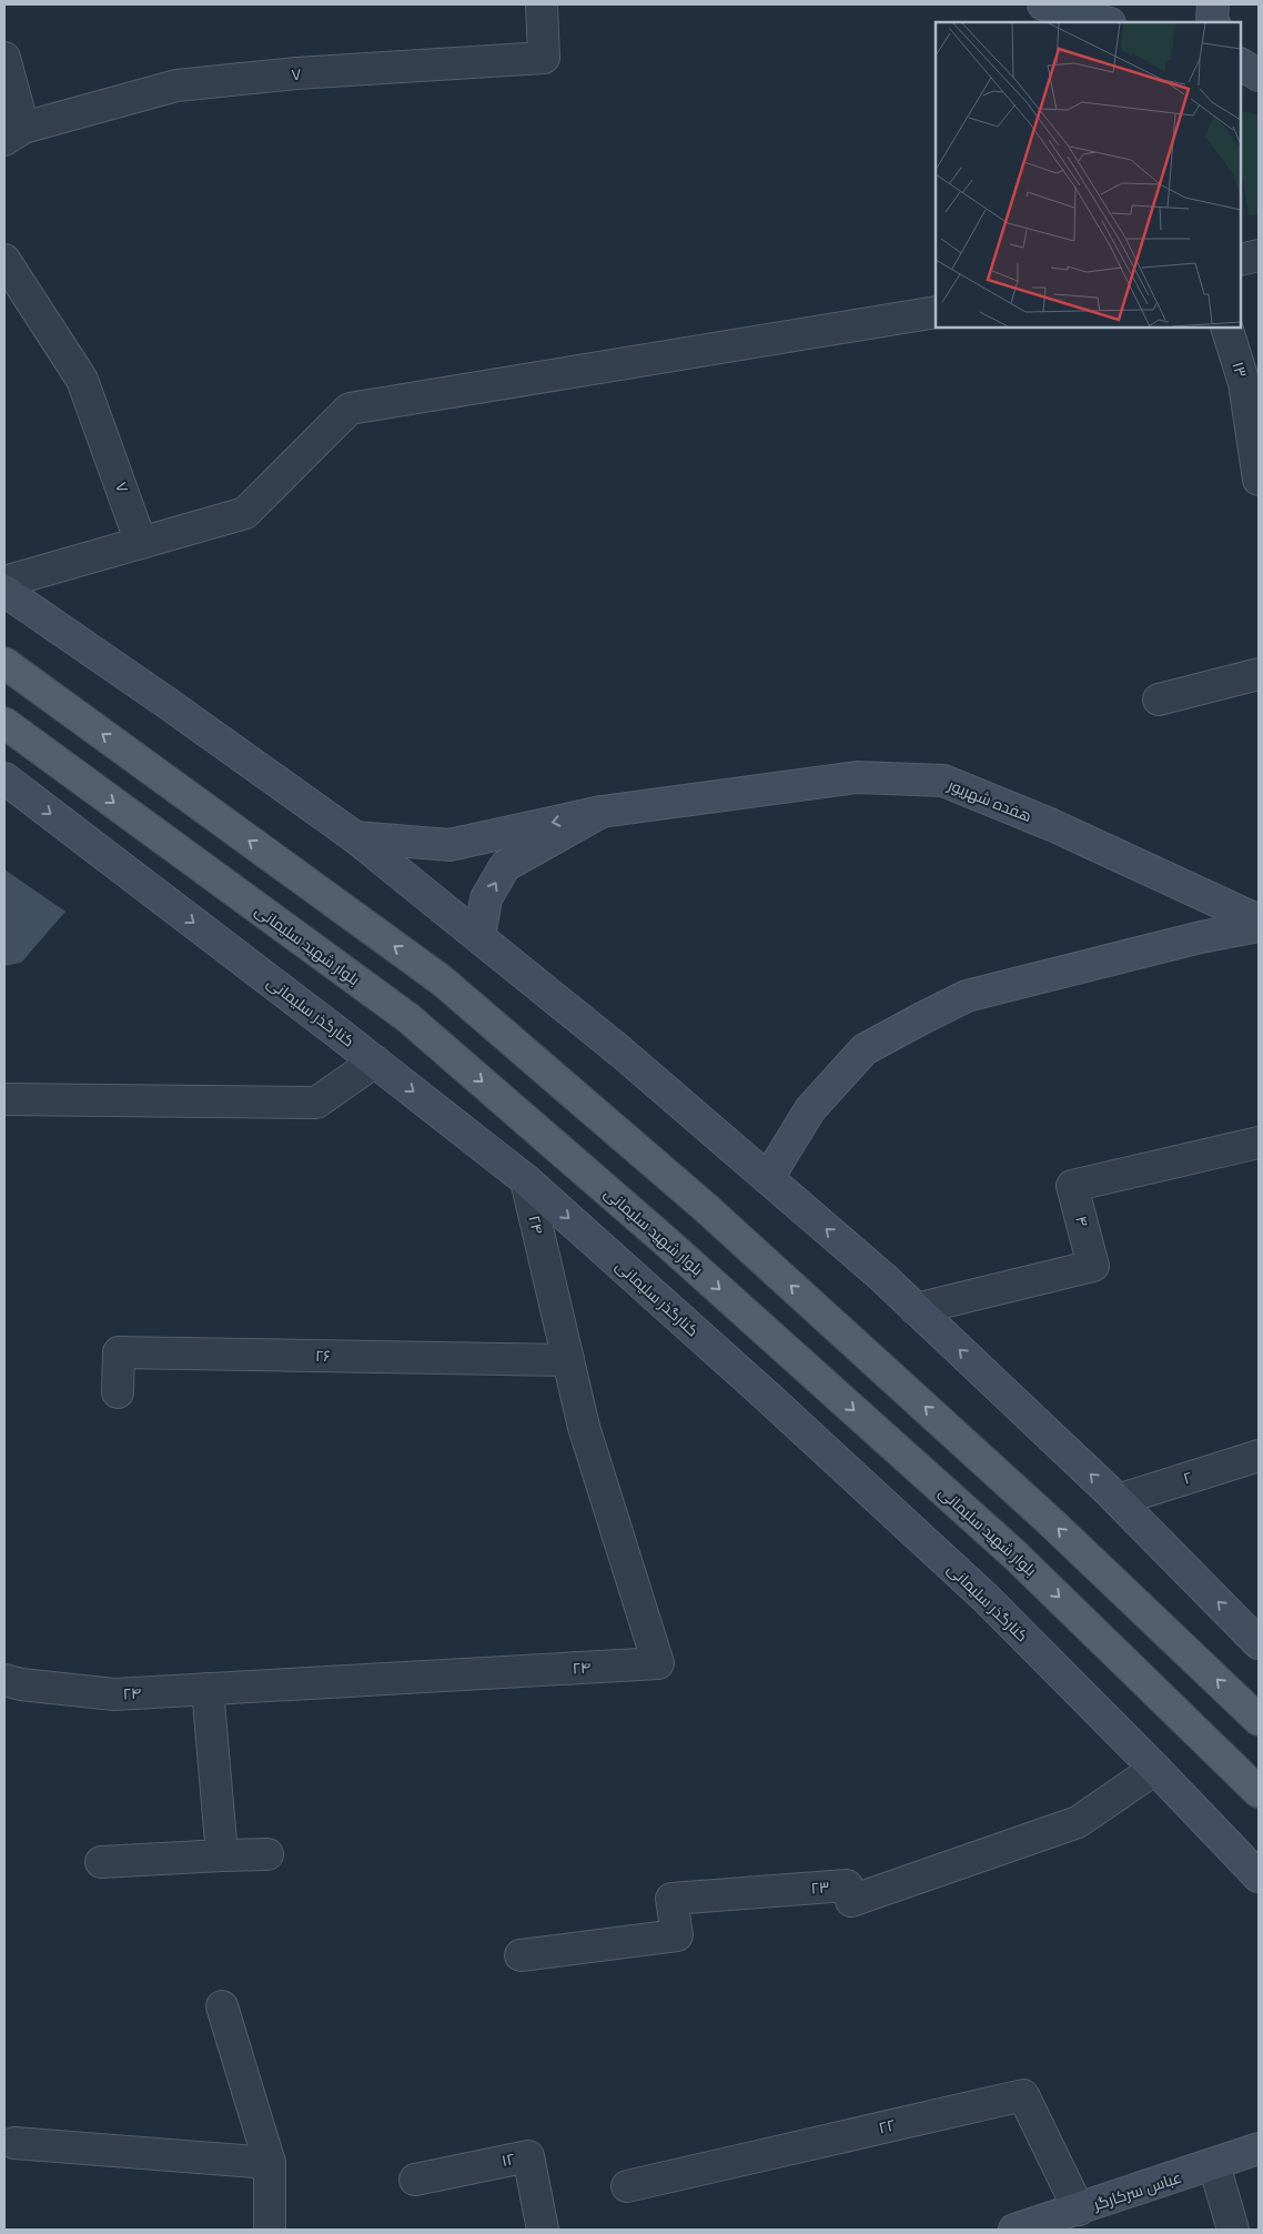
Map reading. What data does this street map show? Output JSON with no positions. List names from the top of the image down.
{
  "streets": {
    "main road": [
      "هفده شهریور",
      "بلوار شهید سلیمانی",
      "کنارگذر سلیمانی",
      "عباس سرکارگر"
    ],
    "street": [
      "۷",
      "۱۳",
      "۴",
      "۲۴",
      "۲۶",
      "۲",
      "۲۳",
      "۲۲",
      "۱۲"
    ]
  },
  "crossings": [
    ["کنارگذر سلیمانی", "۲۴"],
    ["کنارگذر سلیمانی", "۲۳"],
    ["۲۴", "۲۶"],
    ["۲۲", "عباس سرکارگر"]
  ]
}
